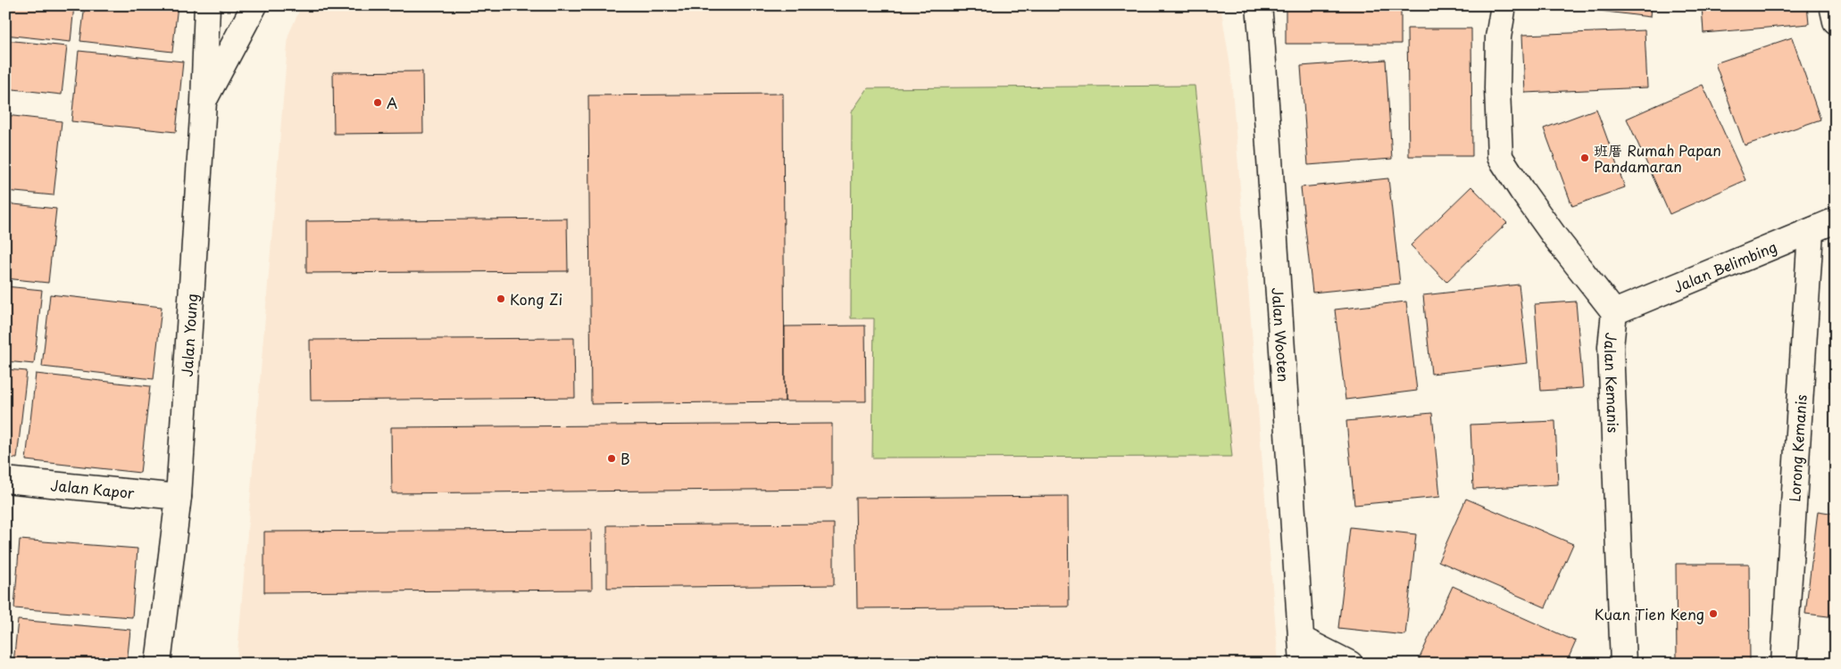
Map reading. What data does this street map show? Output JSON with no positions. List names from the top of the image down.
{
  "streets": {
    "street": [
      "Jalan Belimbing",
      "Jalan Wooten",
      "Jalan Young",
      "Jalan Kemanis",
      "Lorong Kemanis",
      "Jalan Kapor"
    ]
  },
  "crossings": [
    ["Jalan Belimbing", "Jalan Kemanis"],
    ["Jalan Belimbing", "Lorong Kemanis"],
    ["Jalan Young", "Jalan Kapor"]
  ],
  "places": [
    "A",
    "班厝 Rumah Papan Pandamaran",
    "Kong Zi",
    "B",
    "Kuan Tien Keng"
  ]
}
